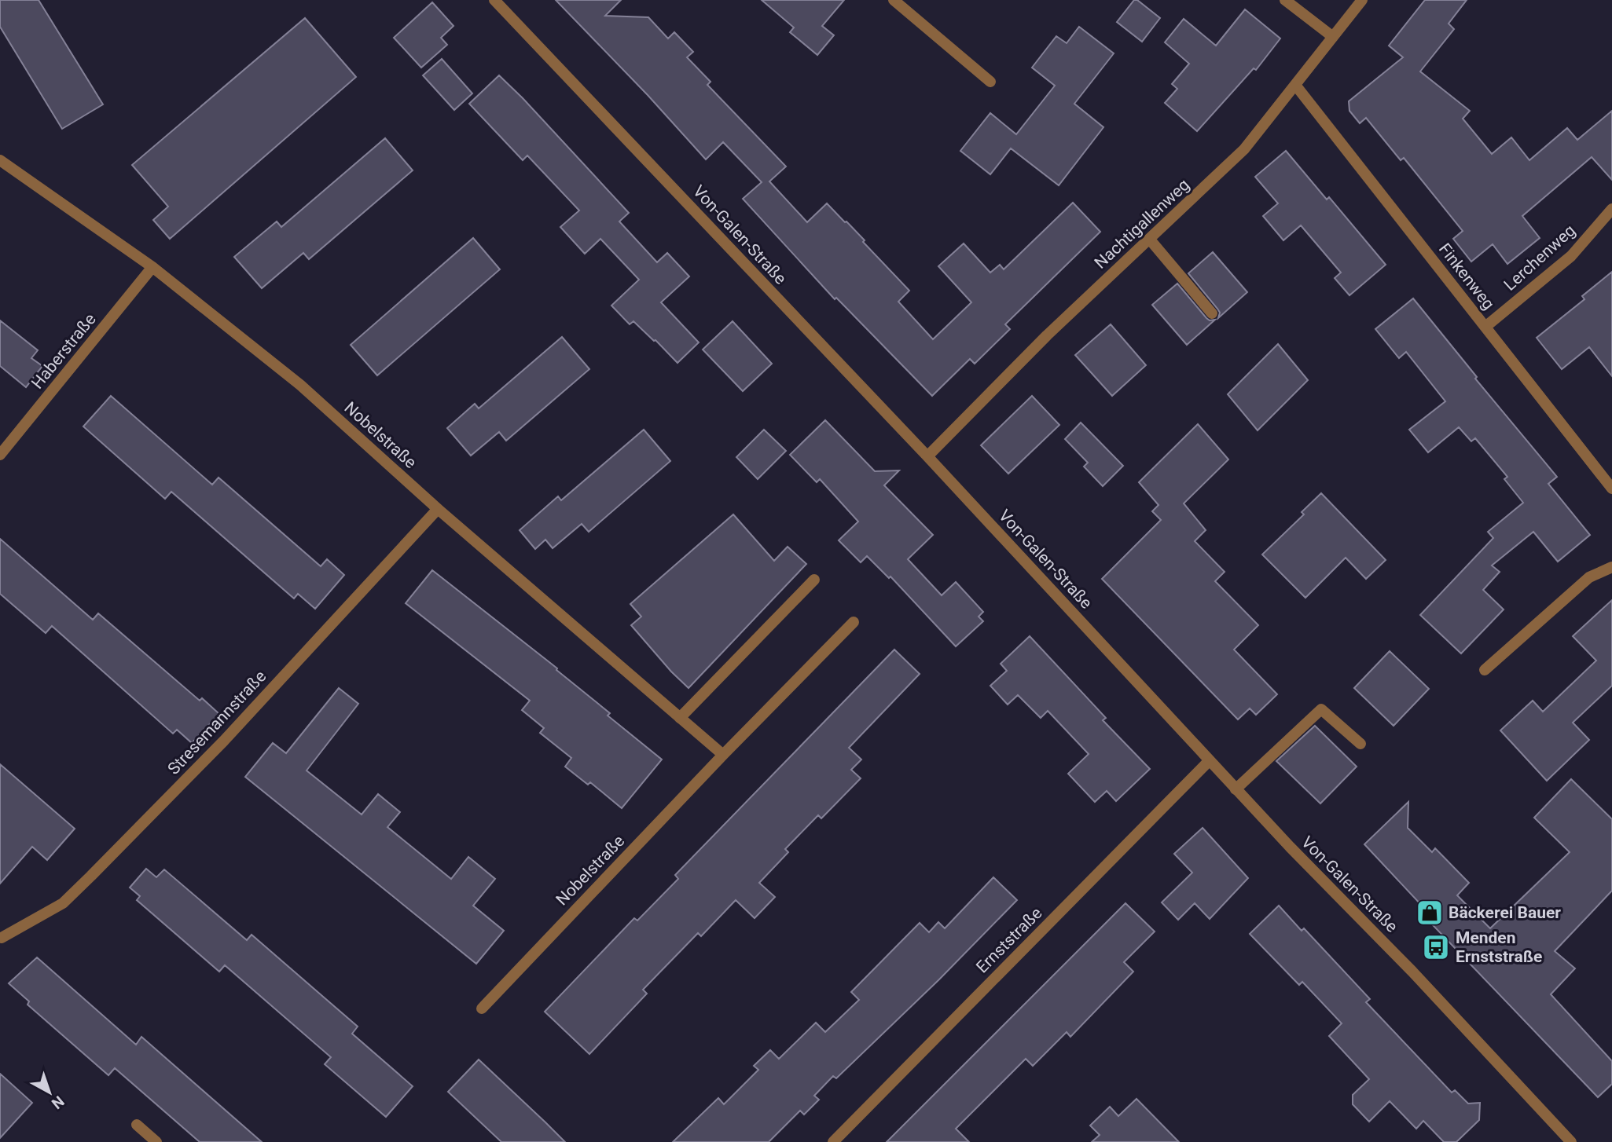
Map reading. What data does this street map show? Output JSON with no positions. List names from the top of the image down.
{
  "streets": {
    "street": [
      "Nachtigallenweg",
      "Von-Galen-Straße",
      "Lerchenweg",
      "Finkenweg",
      "Haberstraße",
      "Nobelstraße",
      "Stresemannstraße",
      "Ernststraße"
    ]
  },
  "crossings": [
    ["Nachtigallenweg", "Von-Galen-Straße"],
    ["Nachtigallenweg", "Finkenweg"],
    ["Von-Galen-Straße", "Ernststraße"],
    ["Lerchenweg", "Finkenweg"],
    ["Haberstraße", "Nobelstraße"],
    ["Nobelstraße", "Stresemannstraße"]
  ],
  "places": {
    "shop": ["Bäckerei Bauer"],
    "bus stop": ["Menden Ernststraße"]
  },
  "north": "bottom right"
}
